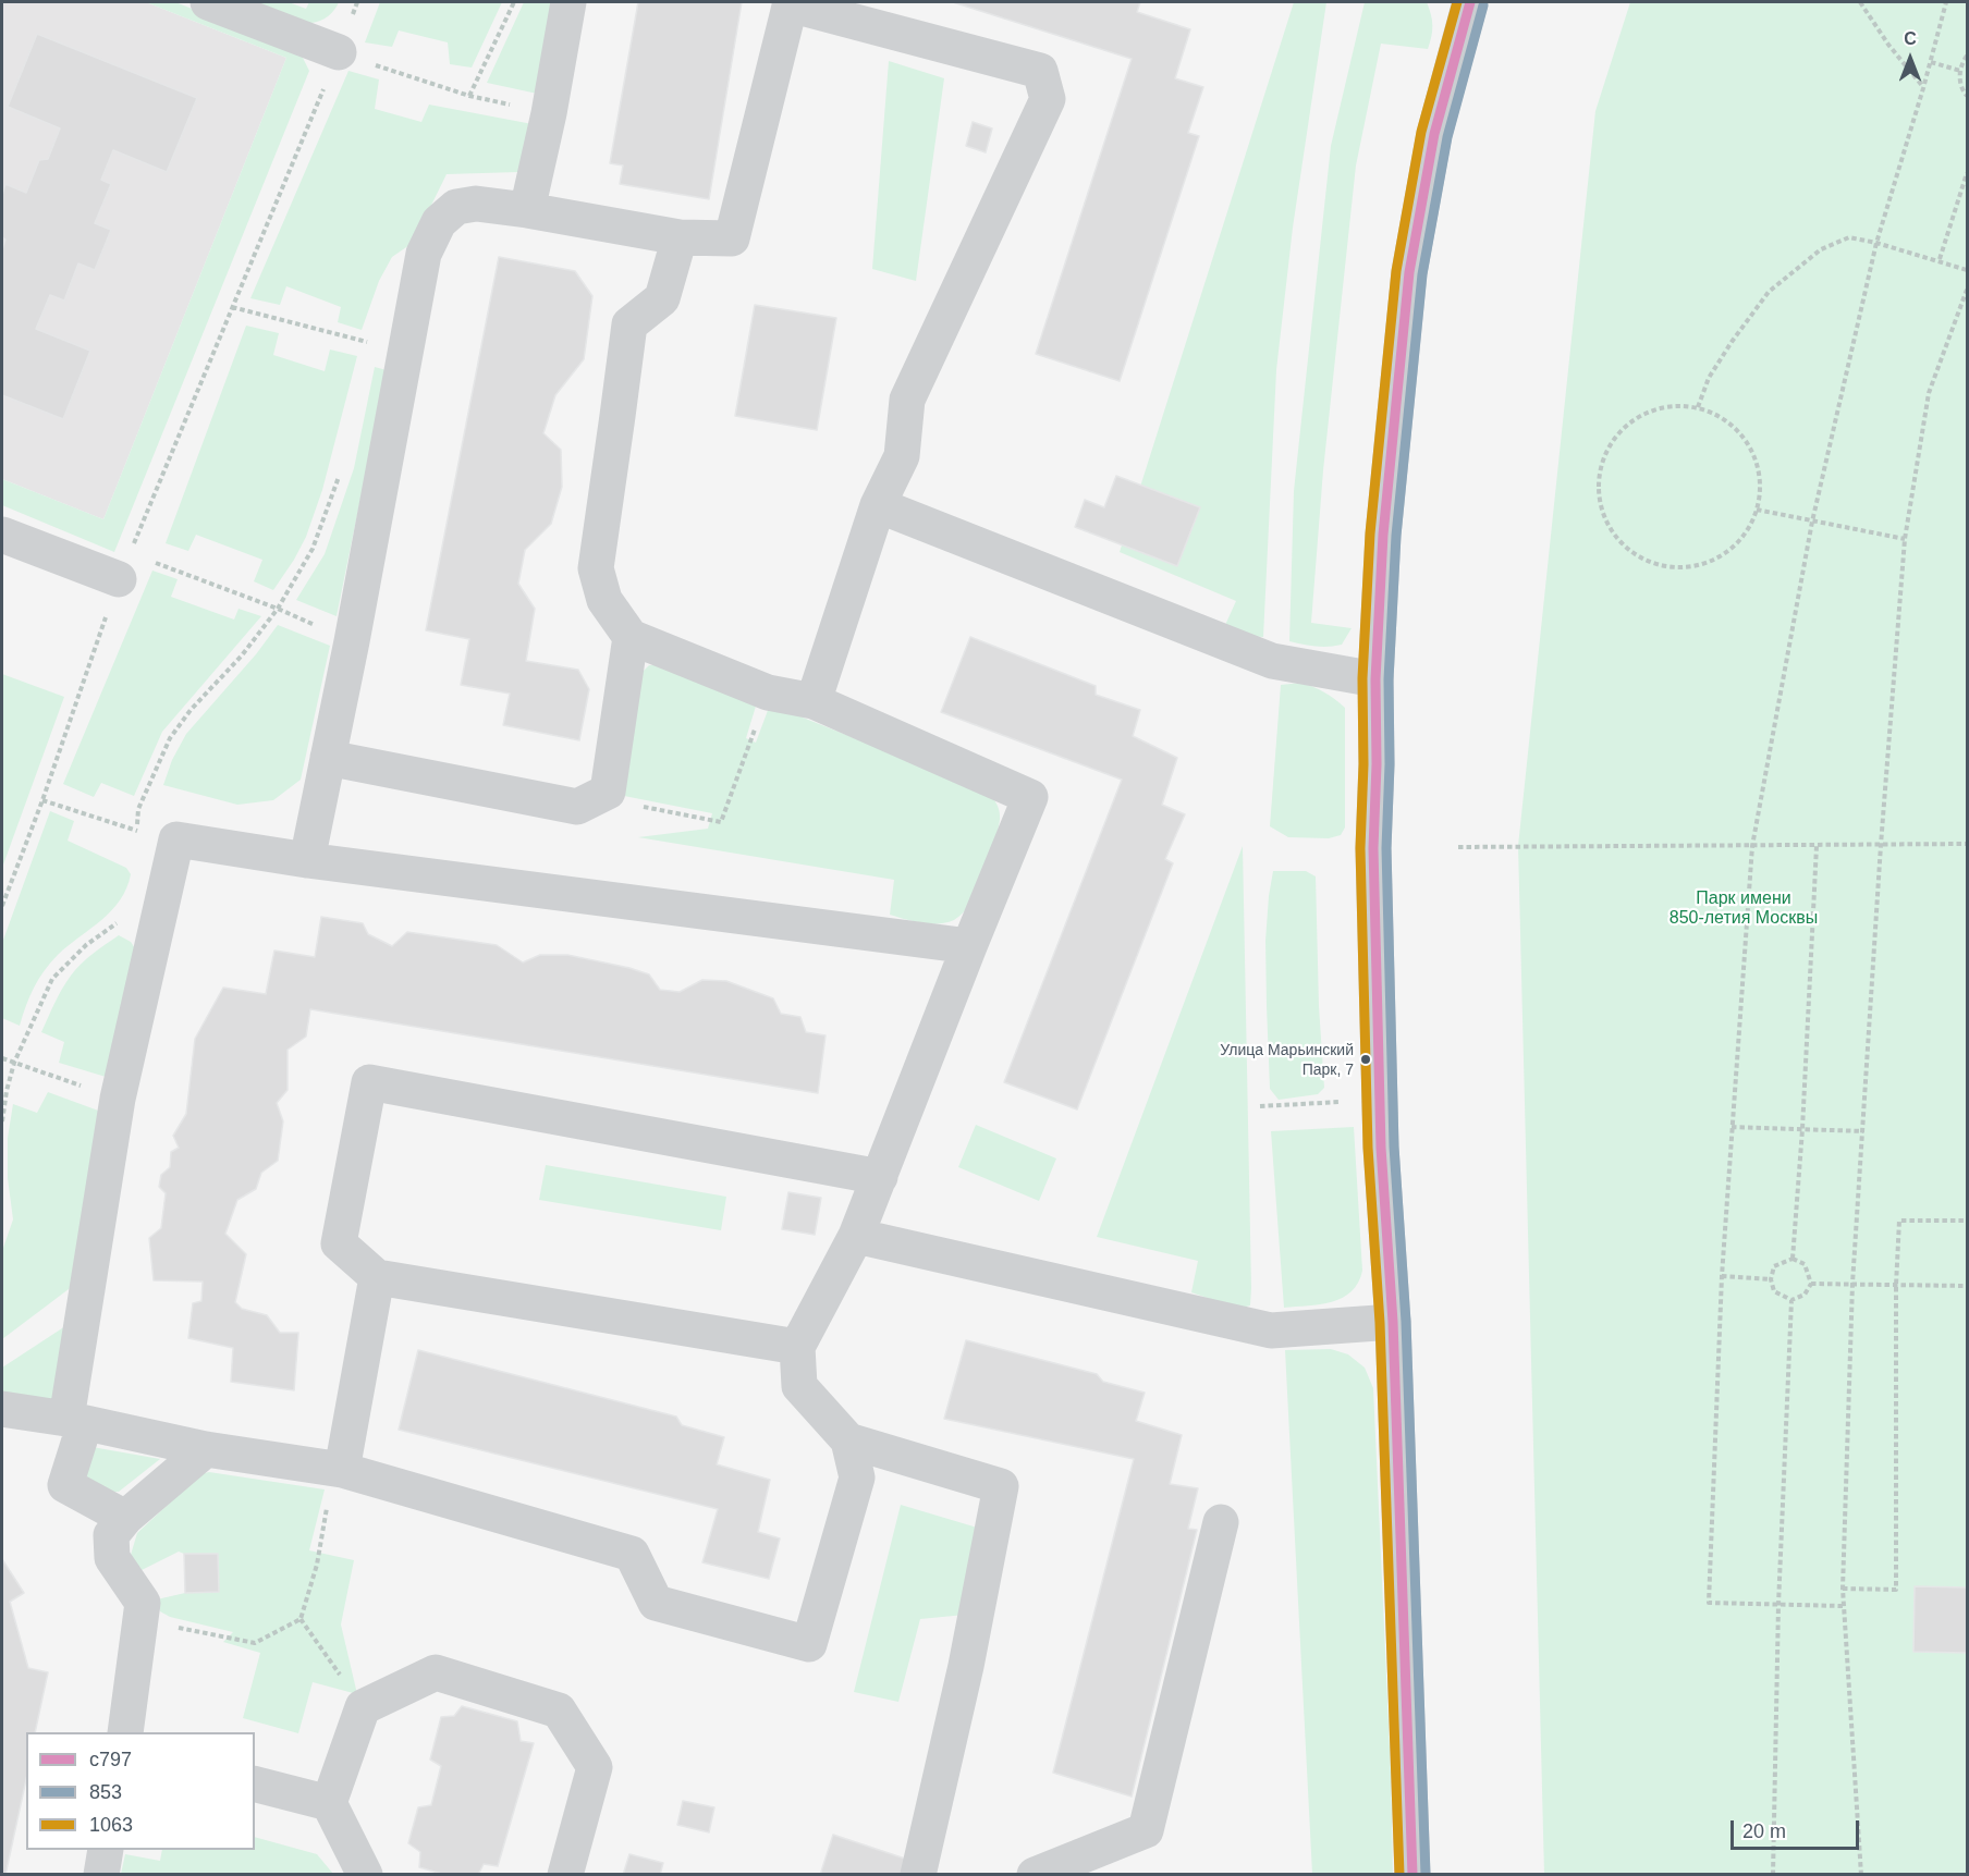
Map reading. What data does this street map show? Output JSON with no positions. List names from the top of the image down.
{
  "parks": ["Парк имени 850-летия Москвы"],
  "places": ["Улица Марьинский Парк, 7"],
  "lines": ["transit line с797", "transit line 1063", "transit line 853"],
  "legend": ["с797", "853", "1063"],
  "scale_bar": "20 m",
  "north": "top"
}
